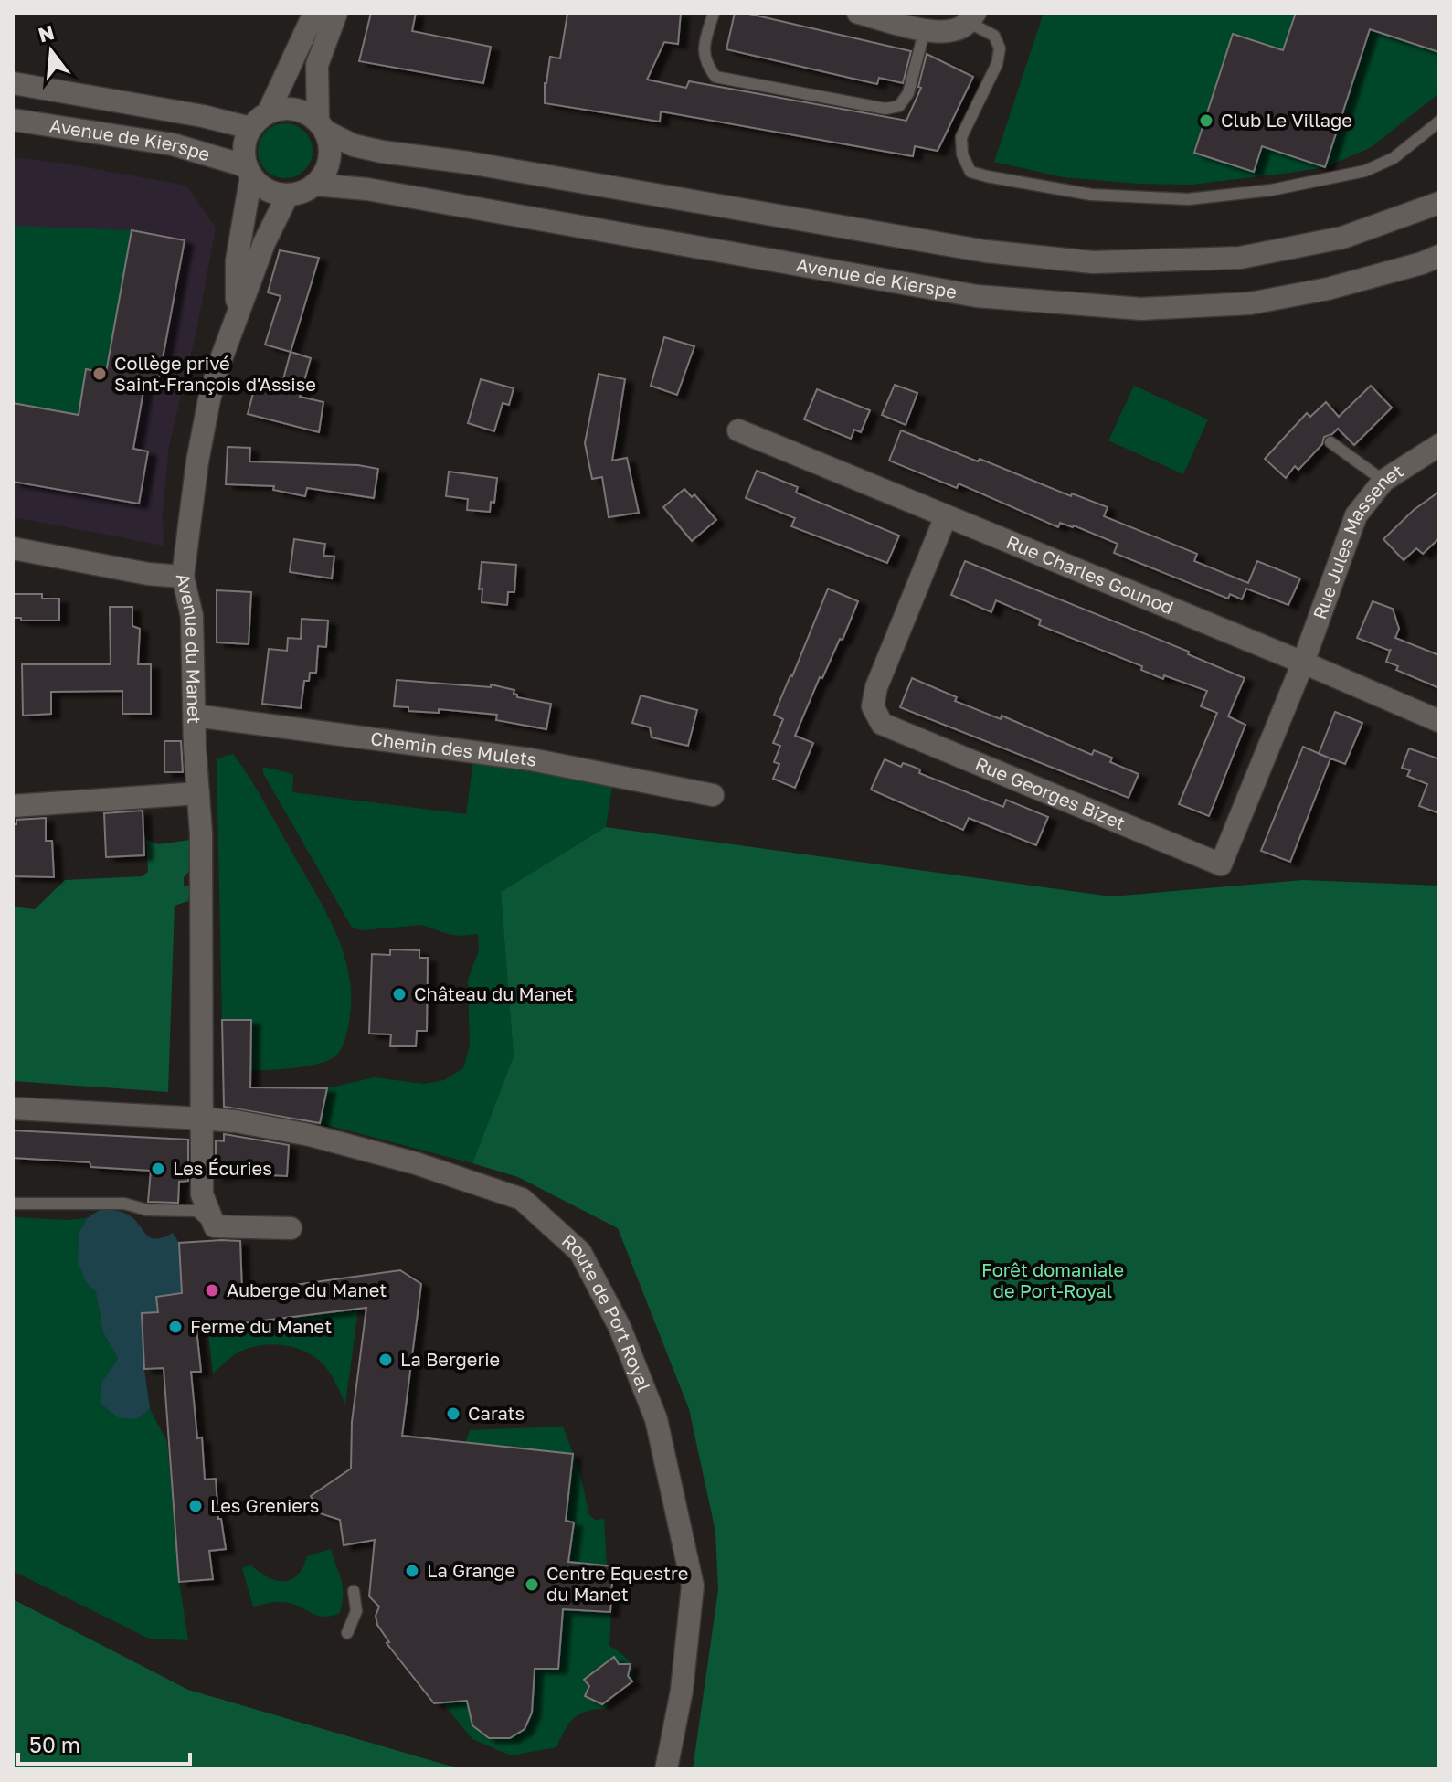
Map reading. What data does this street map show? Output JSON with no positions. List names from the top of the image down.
{
  "streets": {
    "street": [
      "Avenue de Kierspe",
      "Rue Jules Massenet",
      "Rue Charles Gounod",
      "Avenue du Manet",
      "Chemin des Mulets",
      "Rue Georges Bizet",
      "Route de Port Royal"
    ]
  },
  "crossings": [
    ["Avenue de Kierspe", "Avenue du Manet"],
    ["Rue Jules Massenet", "Rue Charles Gounod"],
    ["Rue Jules Massenet", "Rue Georges Bizet"],
    ["Rue Charles Gounod", "Rue Georges Bizet"],
    ["Avenue du Manet", "Chemin des Mulets"],
    ["Avenue du Manet", "Route de Port Royal"]
  ],
  "parks": ["Forêt domaniale de Port-Royal"],
  "places": [
    "Club Le Village",
    "Collège privé Saint-François d'Assise",
    "Château du Manet",
    "Les Écuries",
    "Auberge du Manet",
    "Ferme du Manet",
    "La Bergerie",
    "Carats",
    "Les Greniers",
    "La Grange",
    "Centre Equestre du Manet"
  ],
  "scale_bar": "50 m",
  "north": "top"
}
